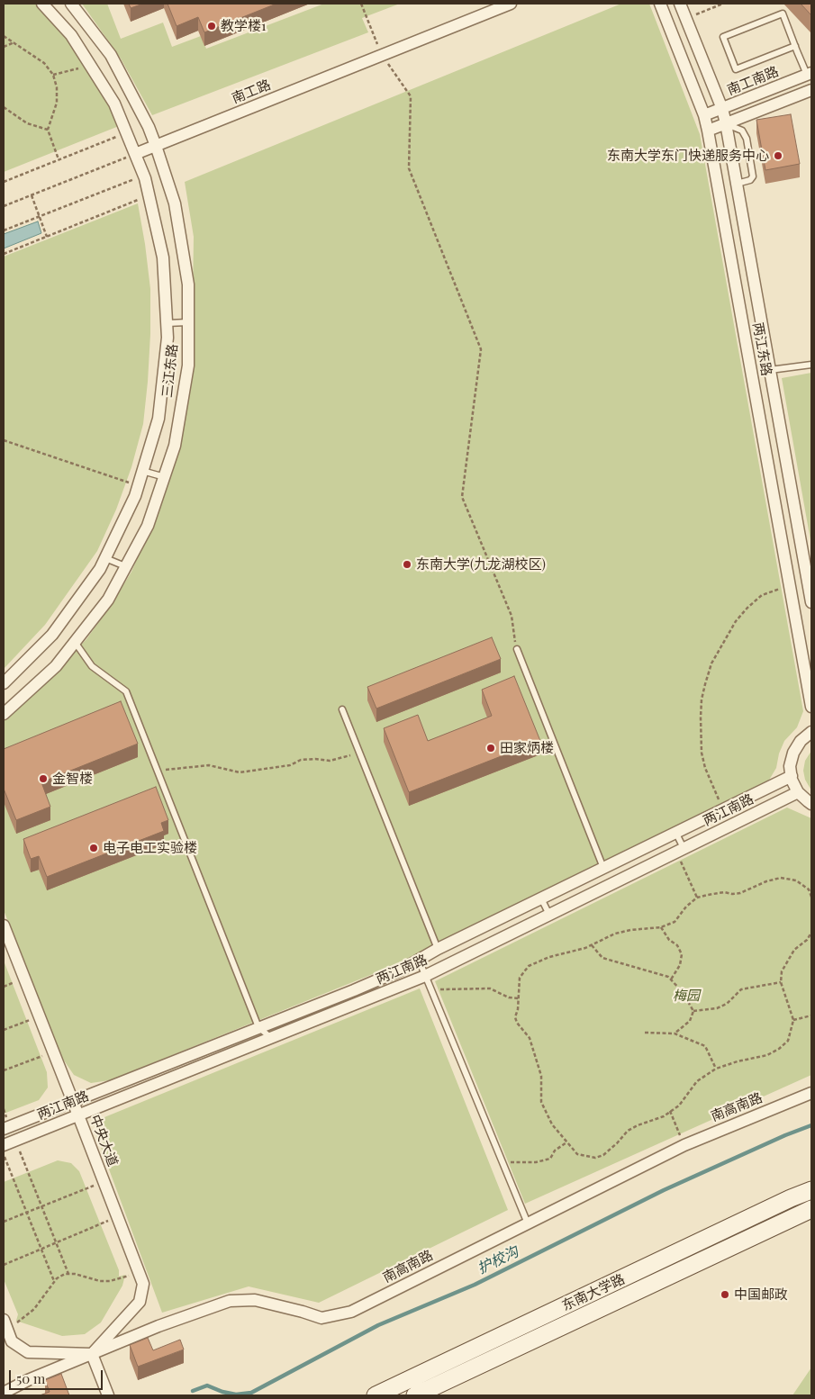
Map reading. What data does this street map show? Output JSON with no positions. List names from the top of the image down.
{
  "streets": {
    "main road": ["东南大学路"],
    "street": [
      "南工南路",
      "南工路",
      "两江东路",
      "三江东路",
      "两江南路",
      "南高南路",
      "中央大道"
    ]
  },
  "crossings": [
    ["南工南路", "两江东路"],
    ["南工路", "三江东路"],
    ["两江南路", "中央大道"],
    ["南高南路", "中央大道"]
  ],
  "water": ["护校沟"],
  "parks": ["梅园"],
  "places": [
    "教学楼1",
    "东南大学东门快递服务中心",
    "东南大学(九龙湖校区)",
    "田家炳楼",
    "金智楼",
    "电子电工实验楼",
    "中国邮政"
  ],
  "scale_bar": "50 m"
}
